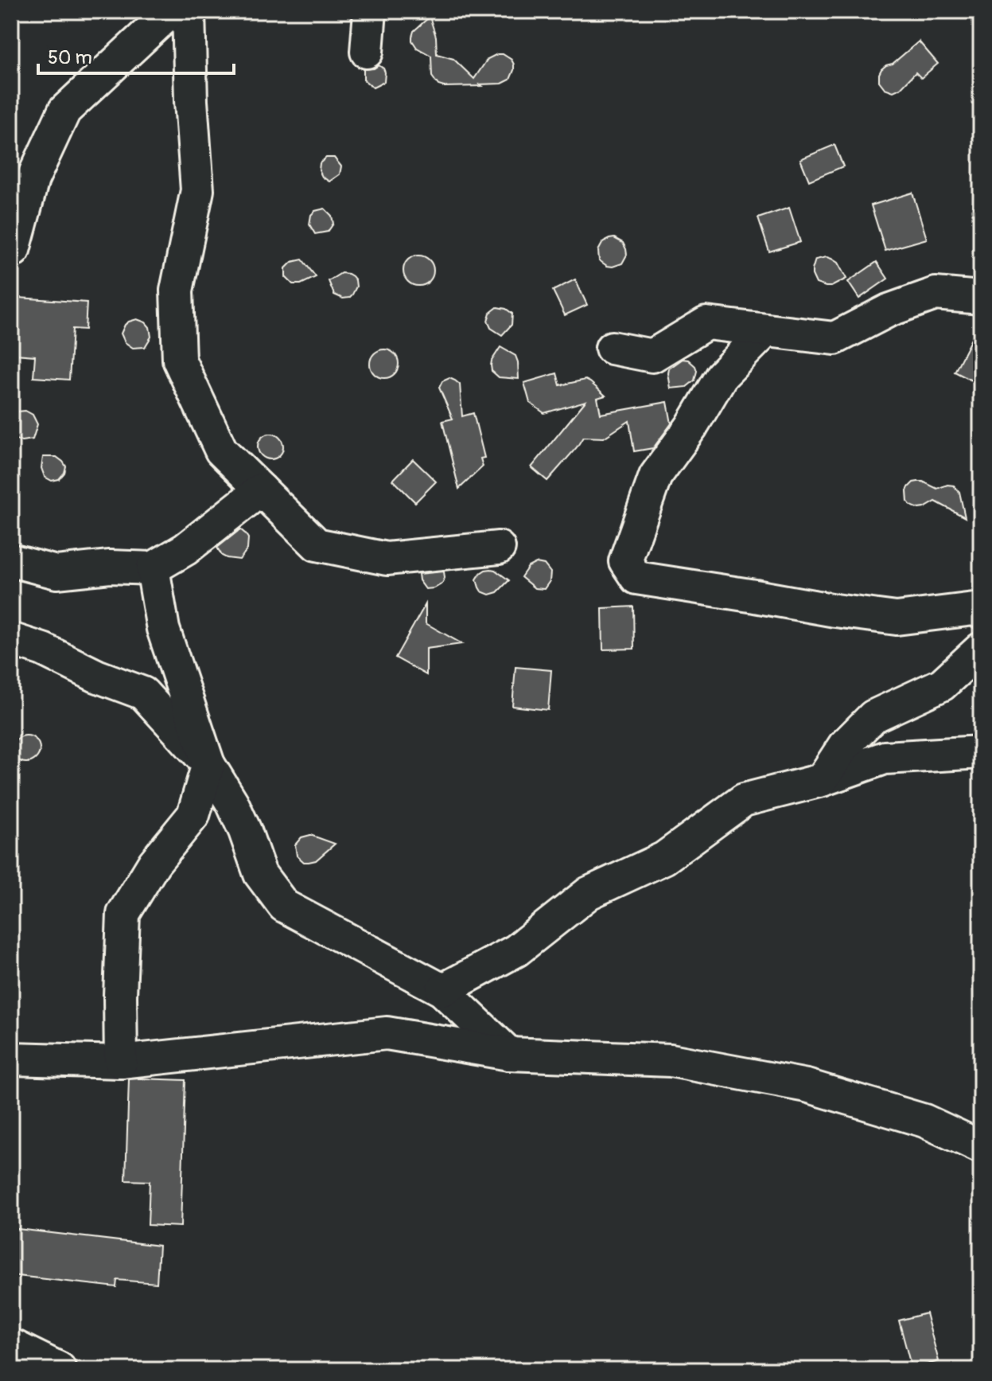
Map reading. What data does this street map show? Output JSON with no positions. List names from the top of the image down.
{
  "scale_bar": "50 m"
}
